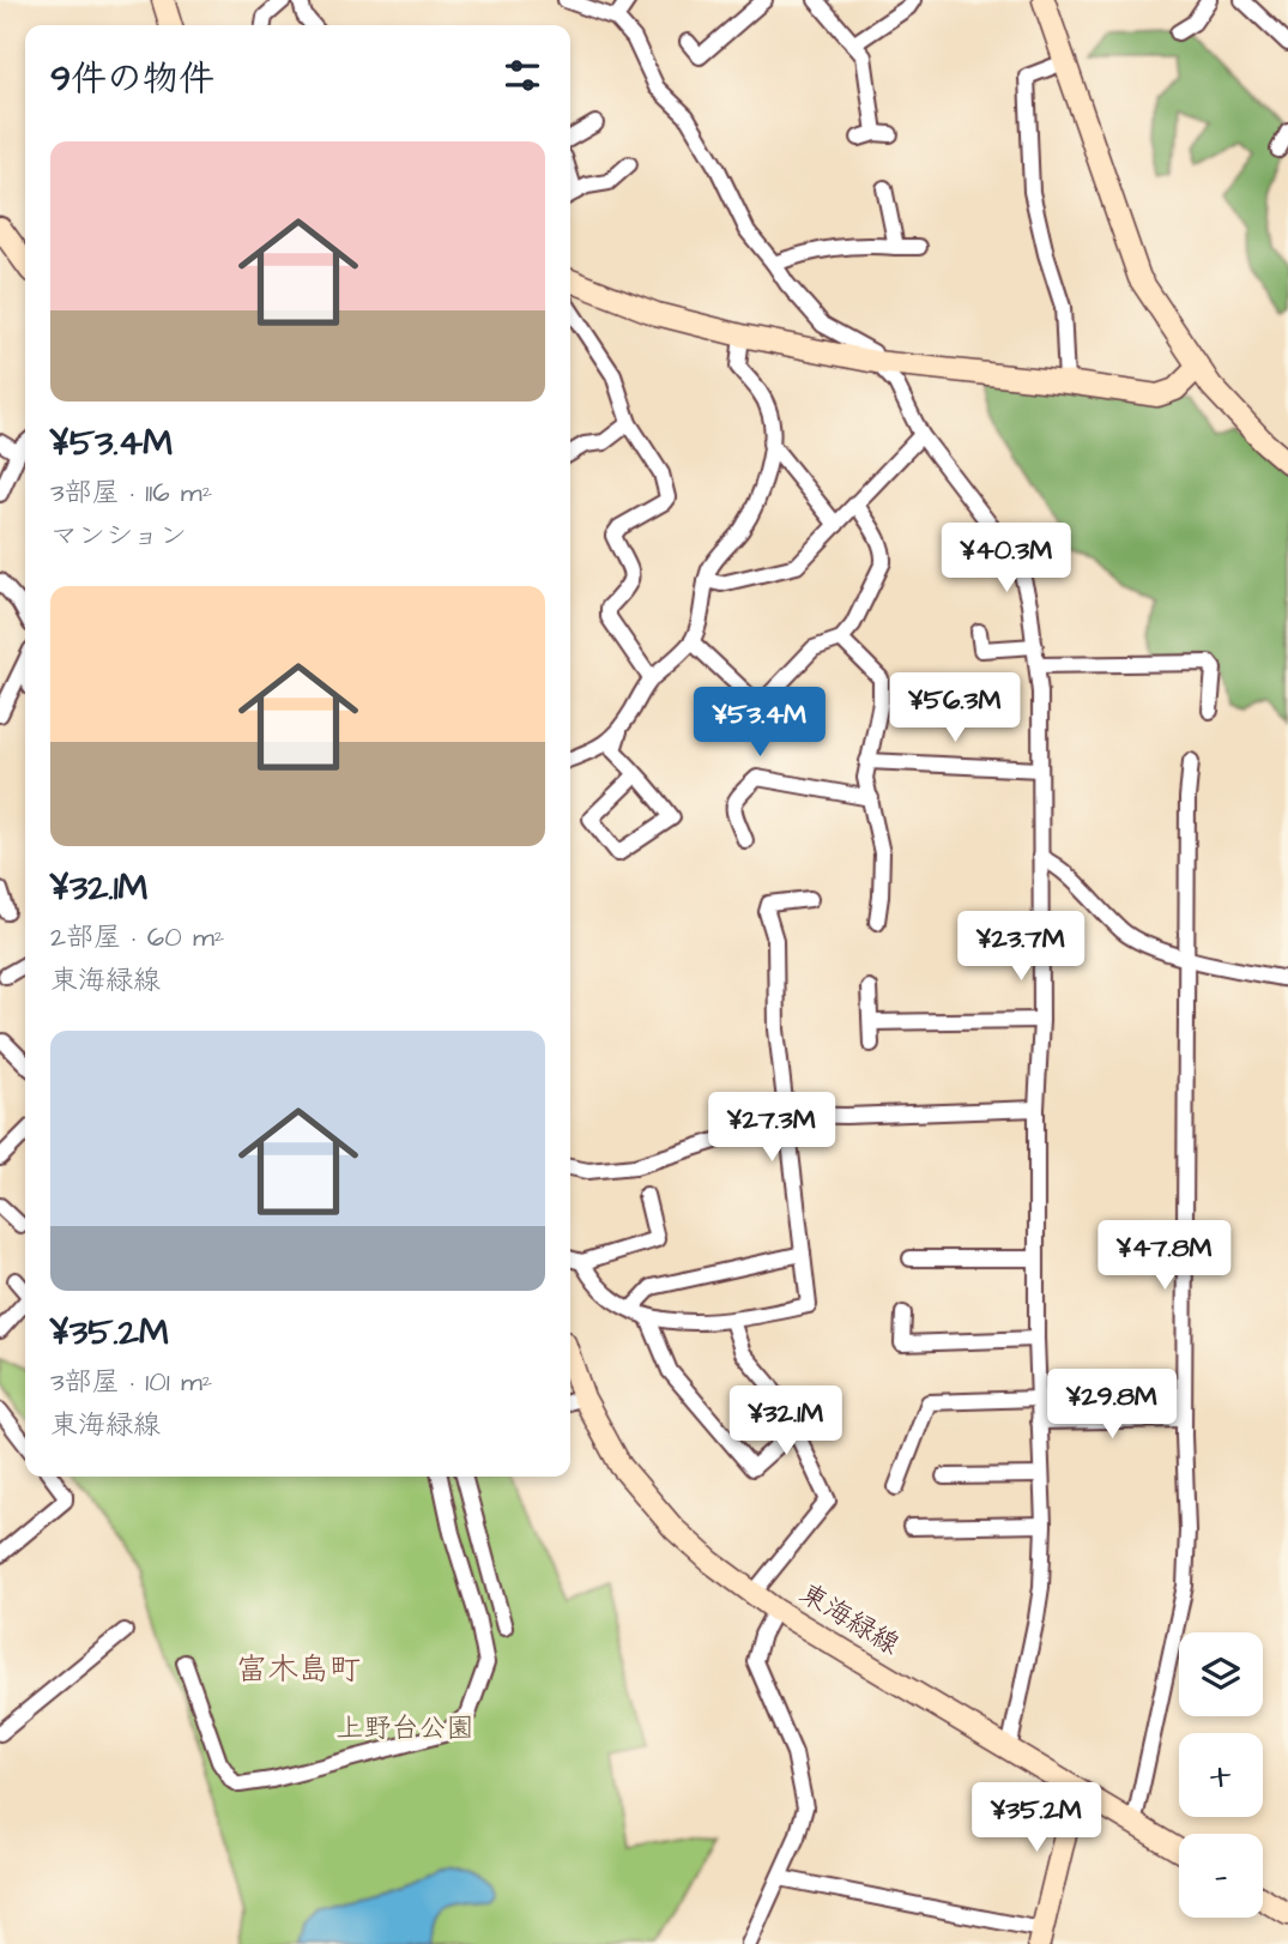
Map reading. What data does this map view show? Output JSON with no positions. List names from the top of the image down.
{
  "streets": {
    "street": ["東海緑線"]
  },
  "districts": ["富木島町"],
  "parks": ["上野台公園"],
  "page": {
    "heading": "9件の物件",
    "list": [
      {
        "name": "¥53.4M",
        "note": "3部屋 · 116 m² · マンション"
      },
      {
        "name": "¥32.1M",
        "note": "2部屋 · 60 m² · 東海緑線"
      },
      {
        "name": "¥35.2M",
        "note": "3部屋 · 101 m² · 東海緑線"
      }
    ],
    "price": [
      "¥40.3M",
      "¥56.3M",
      "¥53.4M",
      "¥23.7M",
      "¥27.3M",
      "¥47.8M",
      "¥29.8M",
      "¥32.1M",
      "¥35.2M"
    ],
    "map_buttons": ["+", "−"]
  }
}
